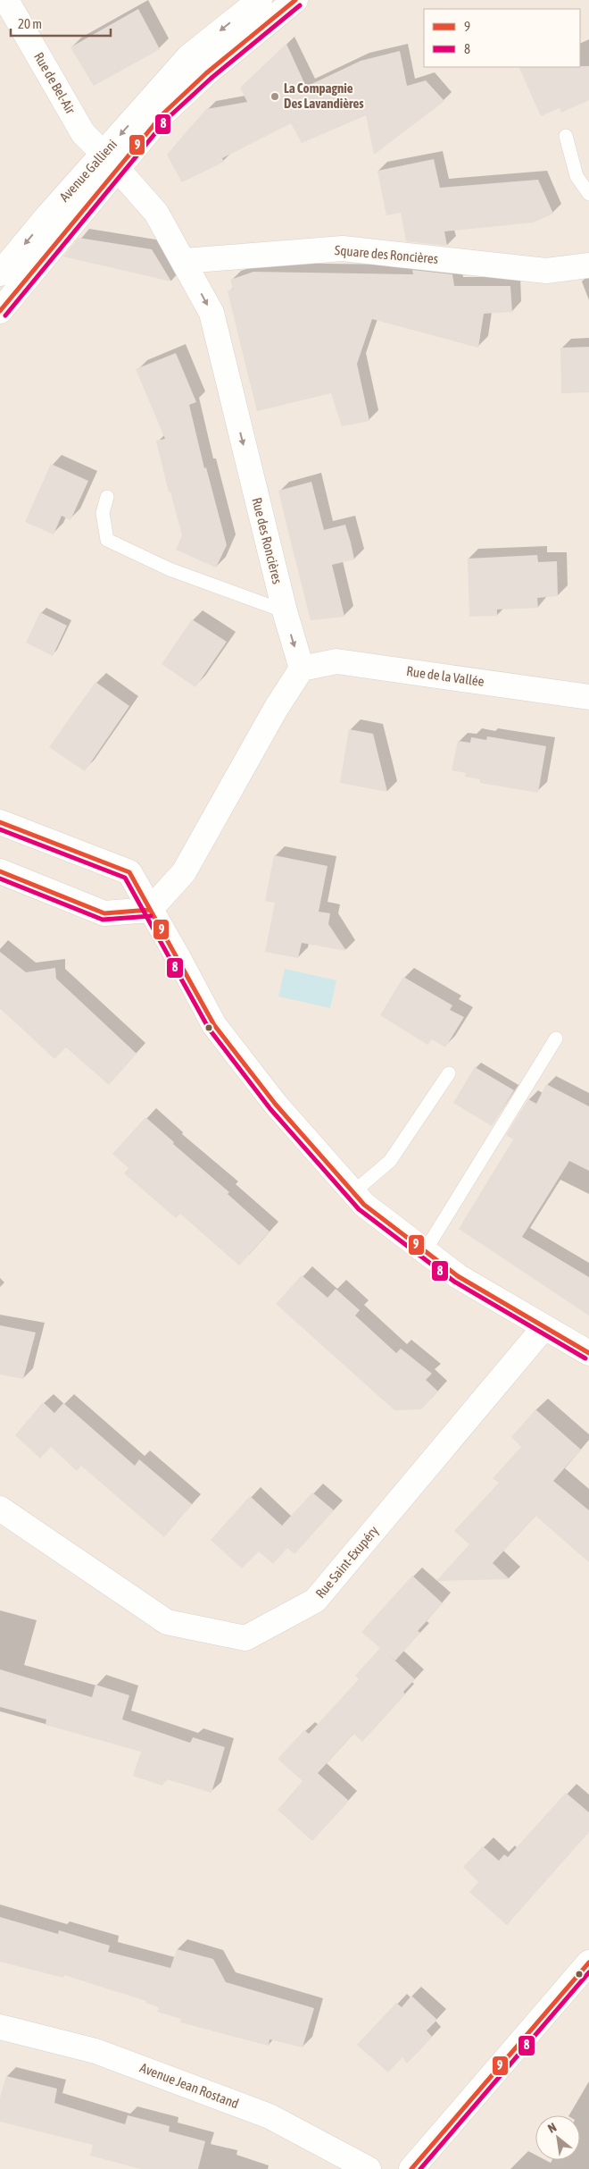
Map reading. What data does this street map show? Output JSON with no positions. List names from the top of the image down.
{
  "streets": {
    "street": [
      "Rue de Bel-Air",
      "Avenue Gallieni",
      "Square des Roncières",
      "Rue des Roncières",
      "Rue de la Vallée",
      "Rue Saint-Exupéry",
      "Avenue Jean Rostand"
    ]
  },
  "crossings": [
    ["Rue de Bel-Air", "Avenue Gallieni"],
    ["Rue de Bel-Air", "Rue des Roncières"],
    ["Avenue Gallieni", "Rue des Roncières"],
    ["Square des Roncières", "Rue des Roncières"],
    ["Rue des Roncières", "Rue de la Vallée"]
  ],
  "one_way": ["Rue des Roncières"],
  "places": ["La Compagnie Des Lavandières"],
  "lines": ["transit line 9", "transit line 8"],
  "legend": ["9", "8"],
  "scale_bar": "20 m",
  "north": "top left"
}
